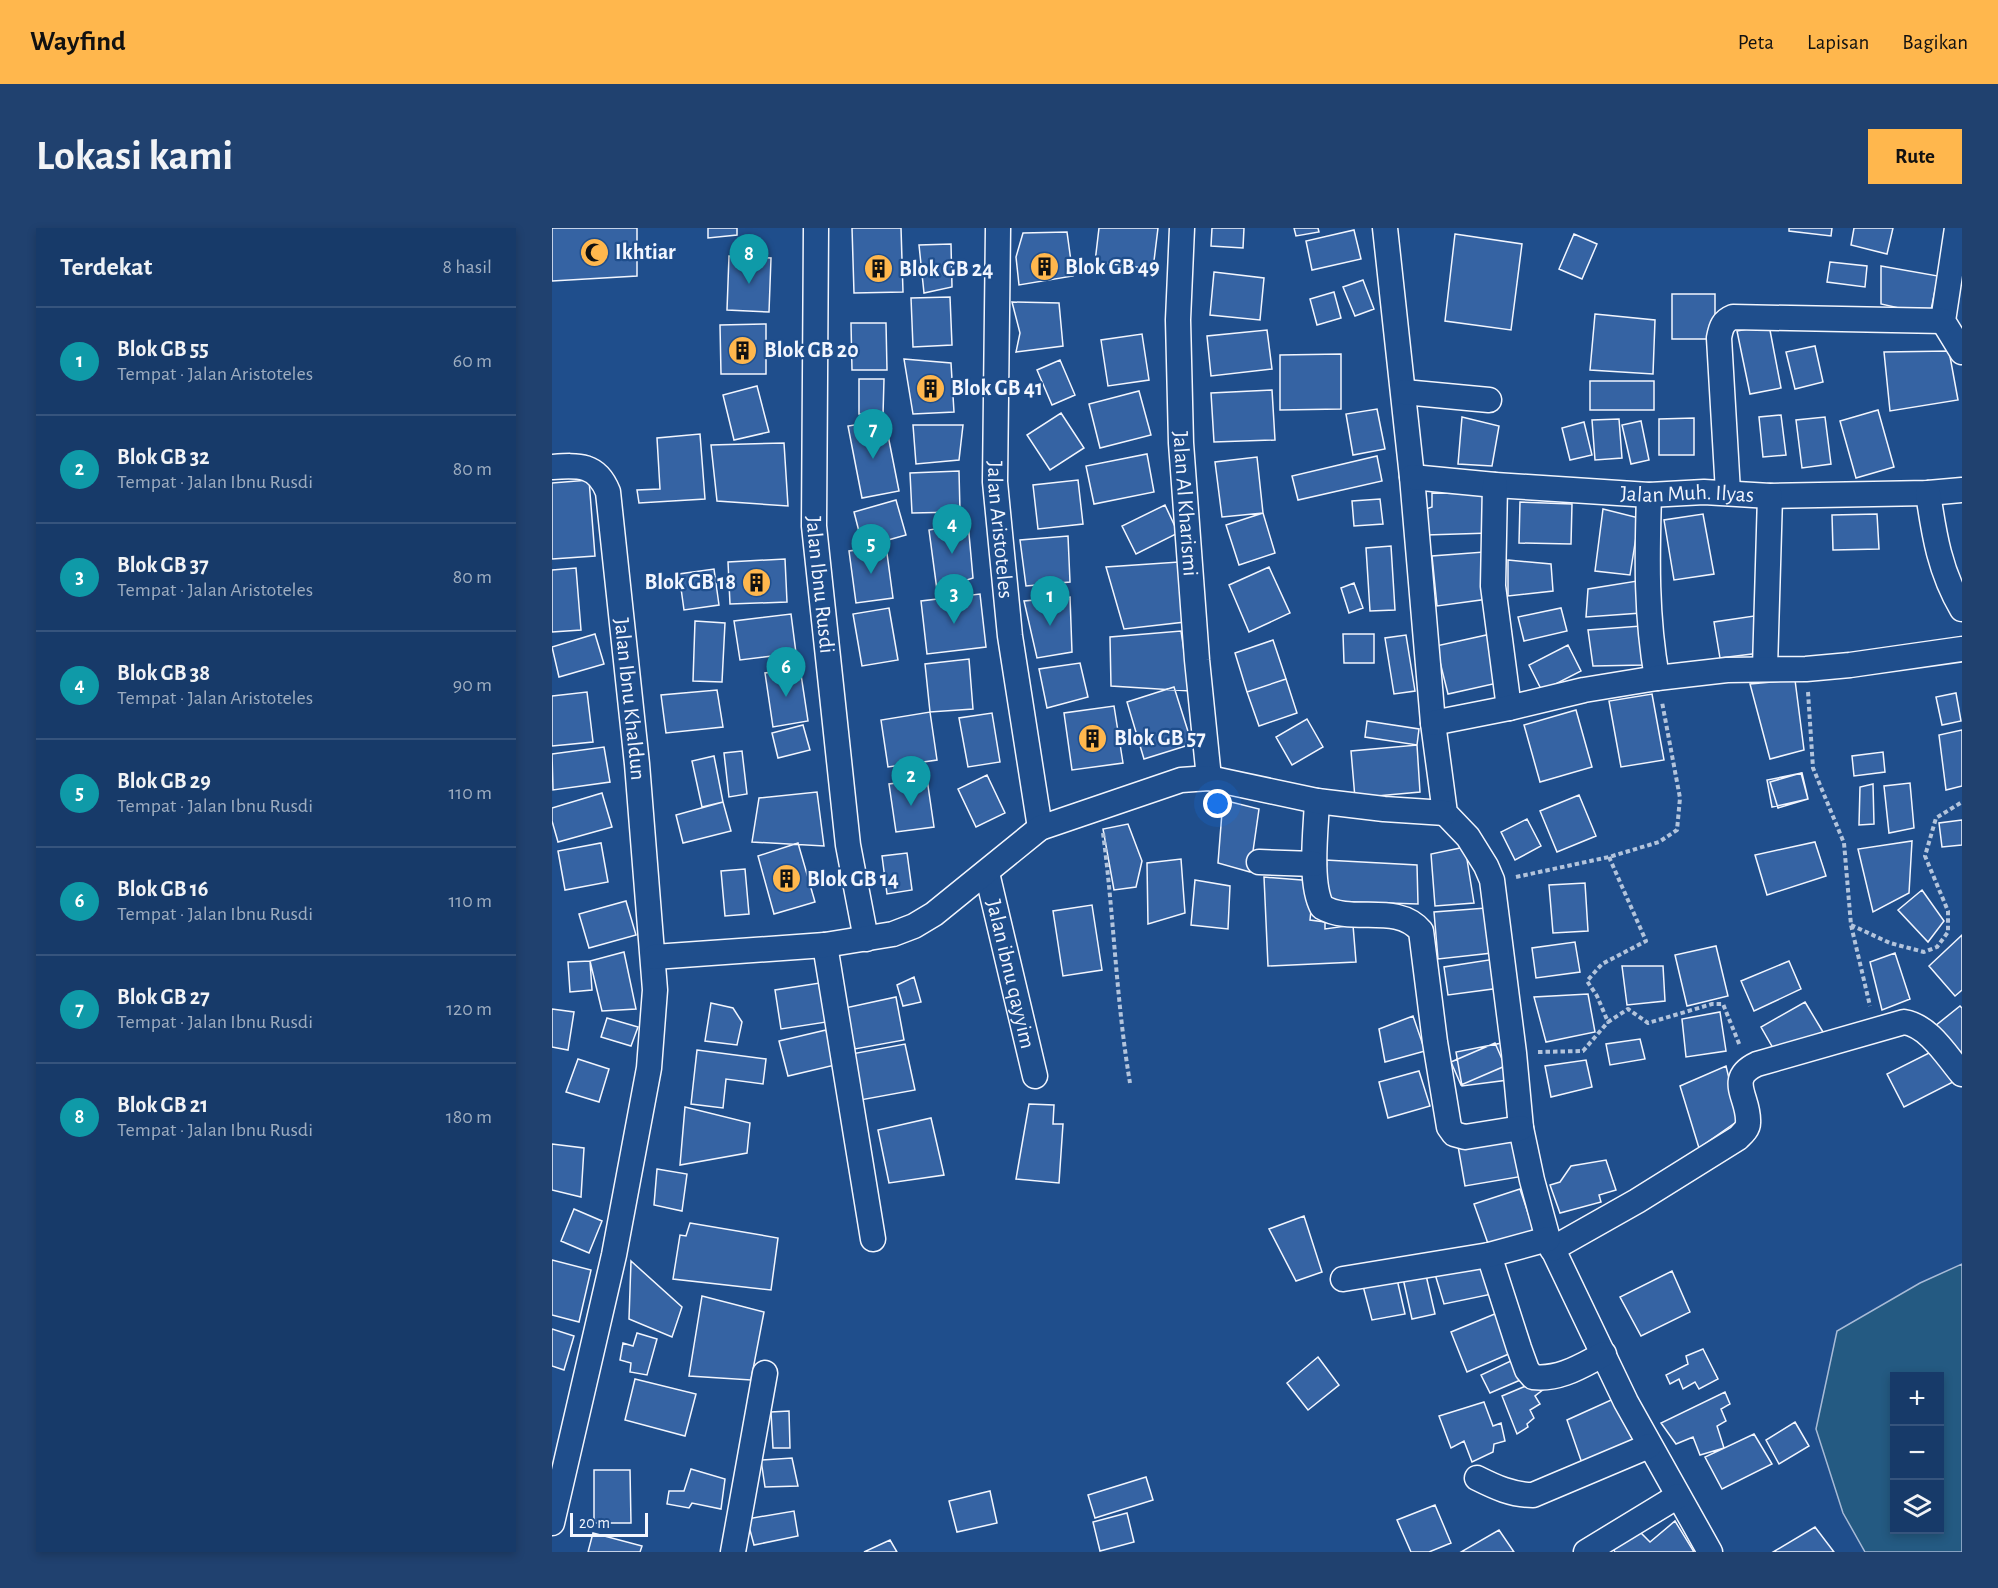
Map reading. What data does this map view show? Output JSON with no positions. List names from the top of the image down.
{
  "streets": {
    "street": [
      "Jalan Muh. Ilyas",
      "Jalan Al Kharismi",
      "Jalan Aristoteles",
      "Jalan Ibnu Rusdi",
      "Jalan Ibnu Khaldun",
      "Jalan ibnu qayyim"
    ]
  },
  "places": {
    "mosque": ["Ikhtiar"],
    "building": [
      "Blok GB 49",
      "Blok GB 24",
      "Blok GB 20",
      "Blok GB 41",
      "Blok GB 18",
      "Blok GB 57",
      "Blok GB 14"
    ]
  },
  "scale_bar": "20 m",
  "page": {
    "header": "Wayfind",
    "nav": ["Peta", "Lapisan", "Bagikan"],
    "buttons": "Rute",
    "title": "Lokasi kami",
    "heading": ["Terdekat", "8 hasil"],
    "pins": [
      "8",
      "7",
      "4",
      "5",
      "3",
      "1",
      "6",
      "2"
    ],
    "list": [
      {
        "mark": "1",
        "name": "Blok GB 55",
        "note": "Tempat · Jalan Aristoteles",
        "value": "60 m"
      },
      {
        "mark": "2",
        "name": "Blok GB 32",
        "note": "Tempat · Jalan Ibnu Rusdi",
        "value": "80 m"
      },
      {
        "mark": "3",
        "name": "Blok GB 37",
        "note": "Tempat · Jalan Aristoteles",
        "value": "80 m"
      },
      {
        "mark": "4",
        "name": "Blok GB 38",
        "note": "Tempat · Jalan Aristoteles",
        "value": "90 m"
      },
      {
        "mark": "5",
        "name": "Blok GB 29",
        "note": "Tempat · Jalan Ibnu Rusdi",
        "value": "110 m"
      },
      {
        "mark": "6",
        "name": "Blok GB 16",
        "note": "Tempat · Jalan Ibnu Rusdi",
        "value": "110 m"
      },
      {
        "mark": "7",
        "name": "Blok GB 27",
        "note": "Tempat · Jalan Ibnu Rusdi",
        "value": "120 m"
      },
      {
        "mark": "8",
        "name": "Blok GB 21",
        "note": "Tempat · Jalan Ibnu Rusdi",
        "value": "180 m"
      }
    ],
    "map_buttons": ["+", "−"],
    "scale": "20 m"
  }
}
